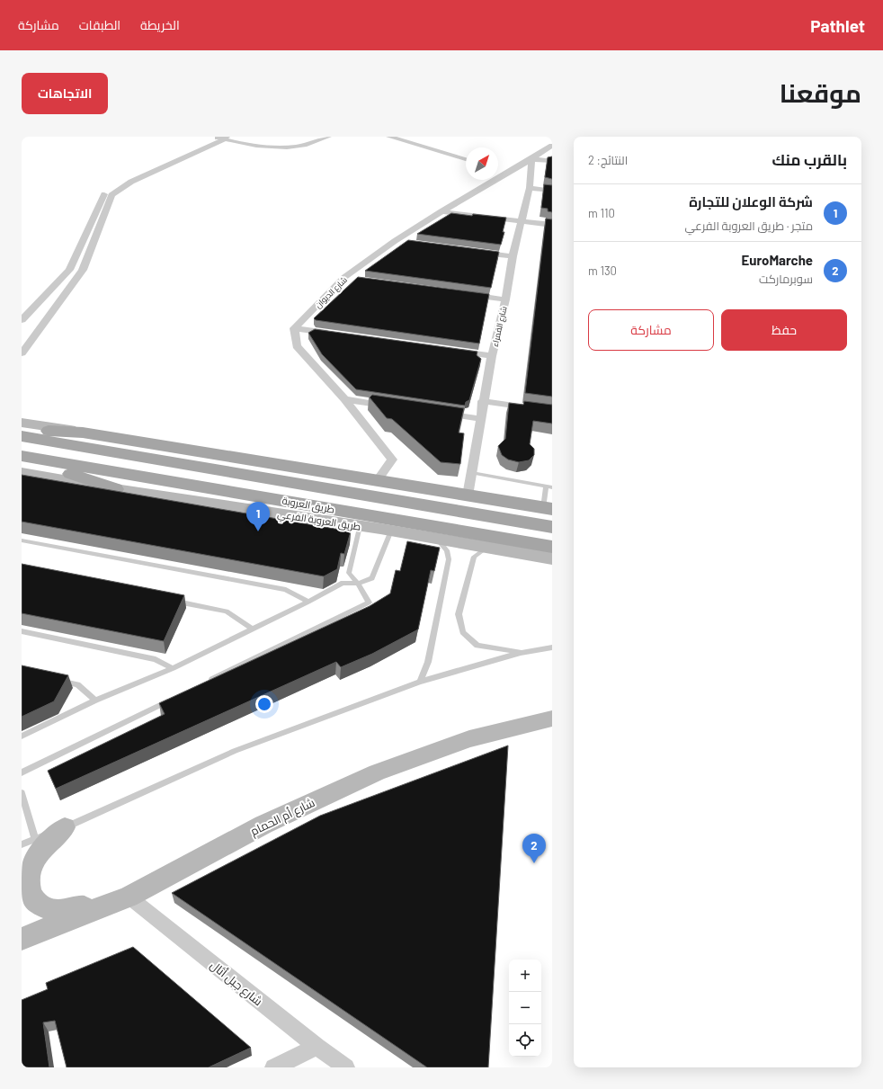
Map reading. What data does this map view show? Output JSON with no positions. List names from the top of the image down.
{
  "streets": {
    "main road": ["طريق العروبة"],
    "street": [
      "شارع الديوان",
      "شارع القمراء",
      "طريق العروبة الفرعي",
      "شارع أم الحمام",
      "شارع جبل أثال"
    ]
  },
  "crossings": [
    ["شارع الديوان", "شارع القمراء"],
    ["شارع أم الحمام", "شارع جبل أثال"]
  ],
  "north": "top right",
  "page": {
    "header": "Pathlet",
    "nav": ["الخريطة", "الطبقات", "مشاركة"],
    "title": "موقعنا",
    "buttons": [
      "الاتجاهات",
      ["حفظ", "مشاركة"]
    ],
    "heading": ["بالقرب منك", "النتائج: 2"],
    "list": [
      {
        "mark": "1",
        "name": "شركة الوعلان للتجارة",
        "note": "متجر · طريق العروبة الفرعي",
        "value": "110 m"
      },
      {
        "mark": "2",
        "name": "EuroMarche",
        "note": "سوبرماركت",
        "value": "130 m"
      }
    ],
    "pins": ["1", "2"],
    "map_buttons": ["+", "−"]
  }
}
